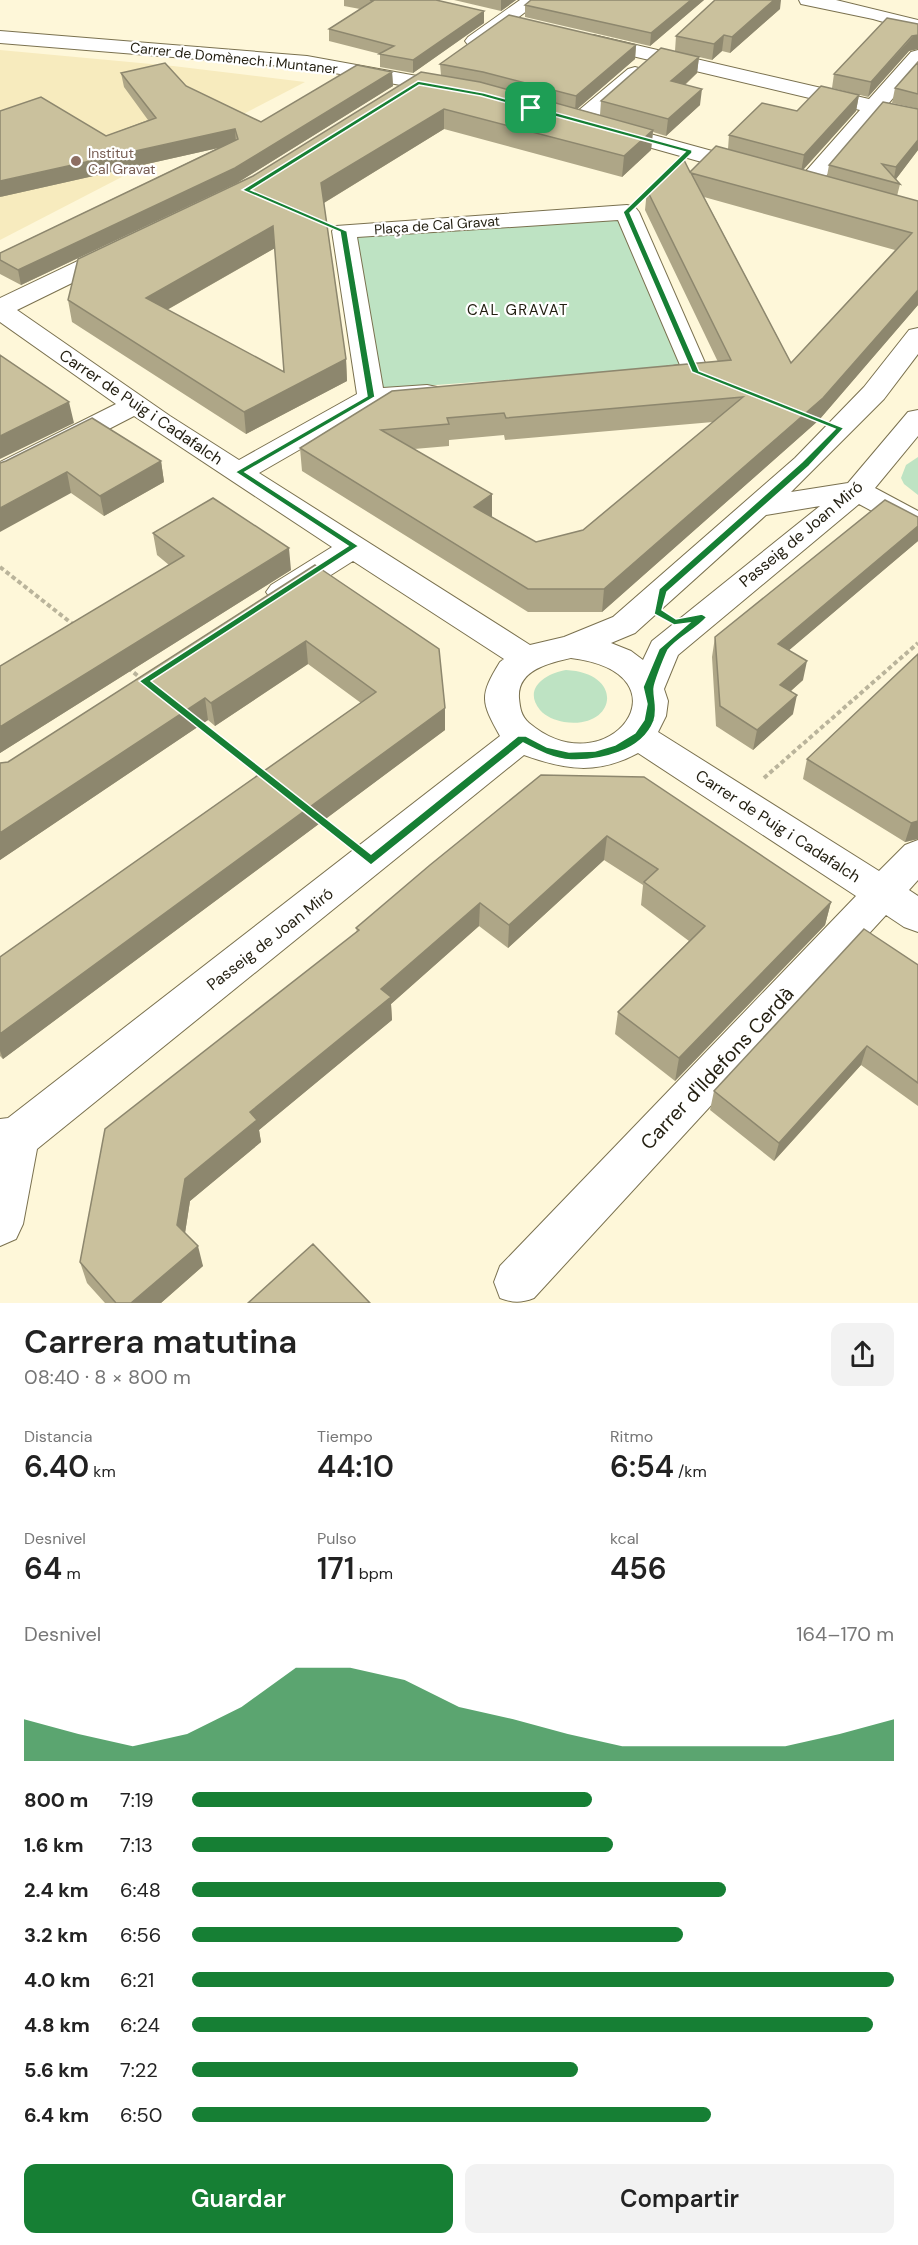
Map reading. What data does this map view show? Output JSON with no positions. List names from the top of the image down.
{
  "streets": {
    "street": [
      "Carrer de Domènech i Muntaner",
      "Plaça de Cal Gravat",
      "Carrer de Puig i Cadafalch",
      "Passeig de Joan Miró",
      "Carrer d'Ildefons Cerdà"
    ]
  },
  "crossings": [
    ["Carrer de Puig i Cadafalch", "Passeig de Joan Miró"],
    ["Carrer de Puig i Cadafalch", "Carrer d'Ildefons Cerdà"]
  ],
  "districts": ["CAL GRAVAT"],
  "places": ["Institut Cal Gravat"],
  "page": {
    "heading": ["Carrera matutina", "08:40 · 8 × 800 m"],
    "stats": [
      ["Distancia", "6.40 km"],
      ["Tiempo", "44:10"],
      ["Ritmo", "6:54 /km"],
      ["Desnivel", "64 m"],
      ["Pulso", "171 bpm"],
      ["kcal", "456"]
    ],
    "chart": ["Desnivel", "164–170 m"],
    "list": [
      {
        "name": "800 m",
        "note": "7:19"
      },
      {
        "name": "1.6 km",
        "note": "7:13"
      },
      {
        "name": "2.4 km",
        "note": "6:48"
      },
      {
        "name": "3.2 km",
        "note": "6:56"
      },
      {
        "name": "4.0 km",
        "note": "6:21"
      },
      {
        "name": "4.8 km",
        "note": "6:24"
      },
      {
        "name": "5.6 km",
        "note": "7:22"
      },
      {
        "name": "6.4 km",
        "note": "6:50"
      }
    ],
    "buttons": ["Guardar", "Compartir"]
  }
}
